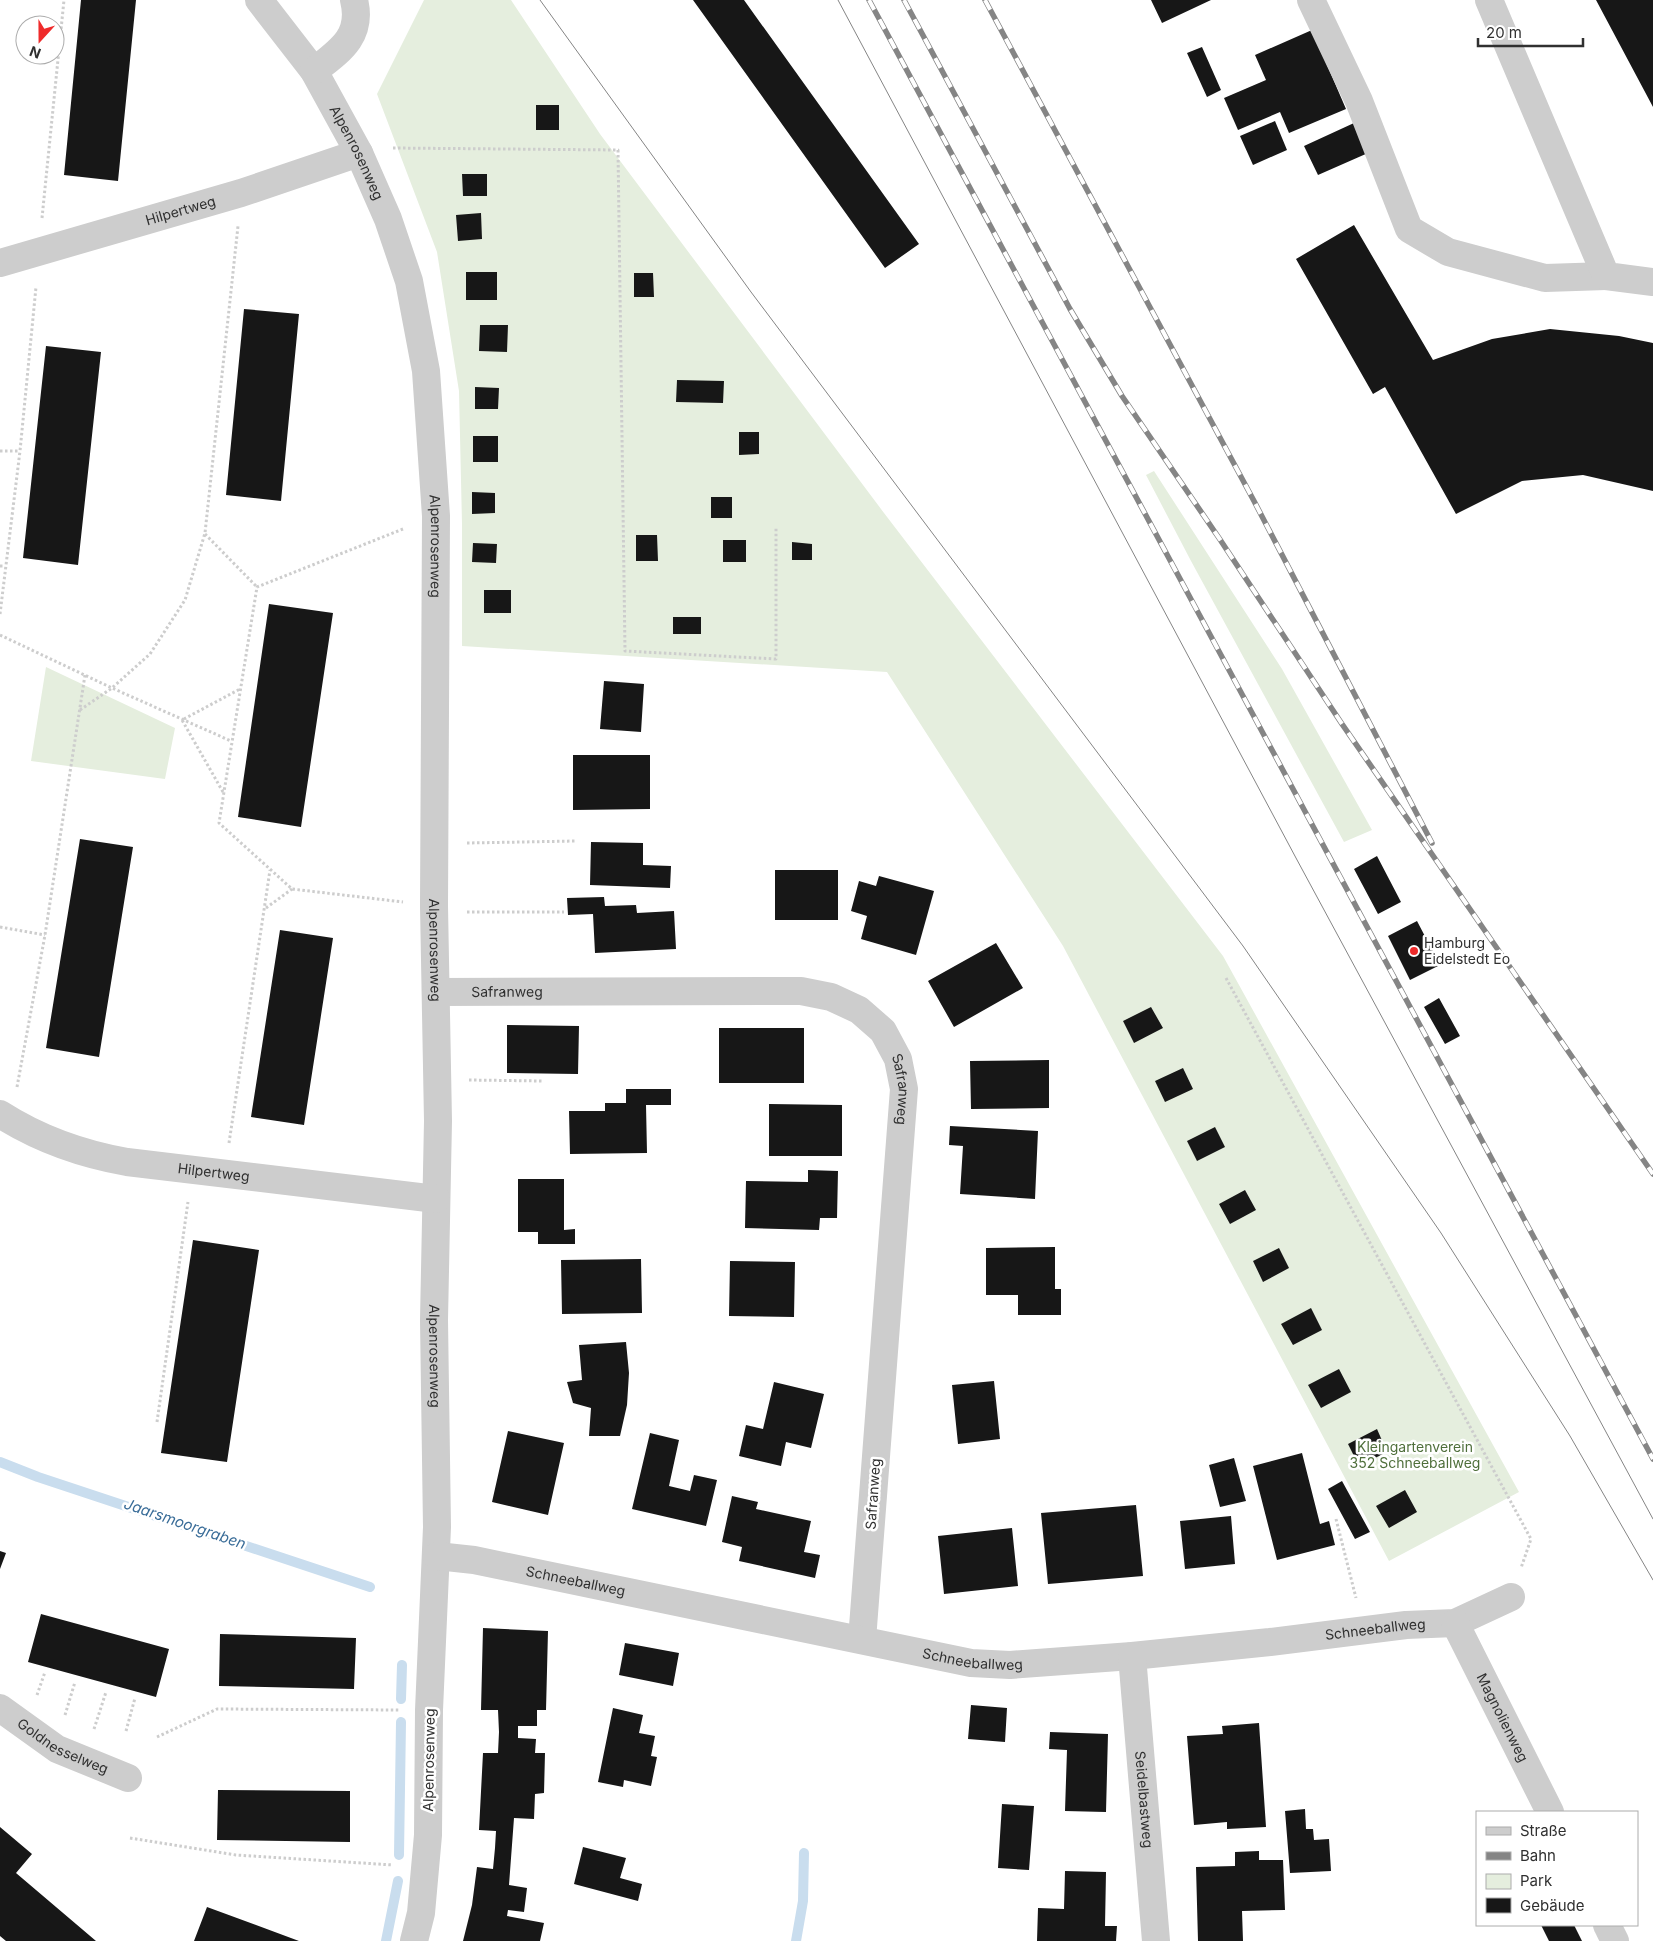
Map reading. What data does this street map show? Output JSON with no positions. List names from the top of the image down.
{
  "streets": {
    "street": [
      "Alpenrosenweg",
      "Hilpertweg",
      "Safranweg",
      "Schneeballweg",
      "Magnolienweg",
      "Goldnesselweg",
      "Seidelbastweg"
    ]
  },
  "crossings": [
    ["Alpenrosenweg", "Hilpertweg"],
    ["Alpenrosenweg", "Safranweg"],
    ["Alpenrosenweg", "Schneeballweg"],
    ["Safranweg", "Schneeballweg"],
    ["Schneeballweg", "Magnolienweg"],
    ["Schneeballweg", "Seidelbastweg"]
  ],
  "water": ["Jaarsmoorgraben"],
  "parks": ["Kleingartenverein 352 Schneeballweg"],
  "places": ["Hamburg Eidelstedt Eo"],
  "legend": [
    "Straße",
    "Bahn",
    "Park",
    "Gebäude"
  ],
  "scale_bar": "20 m",
  "north": "bottom"
}
